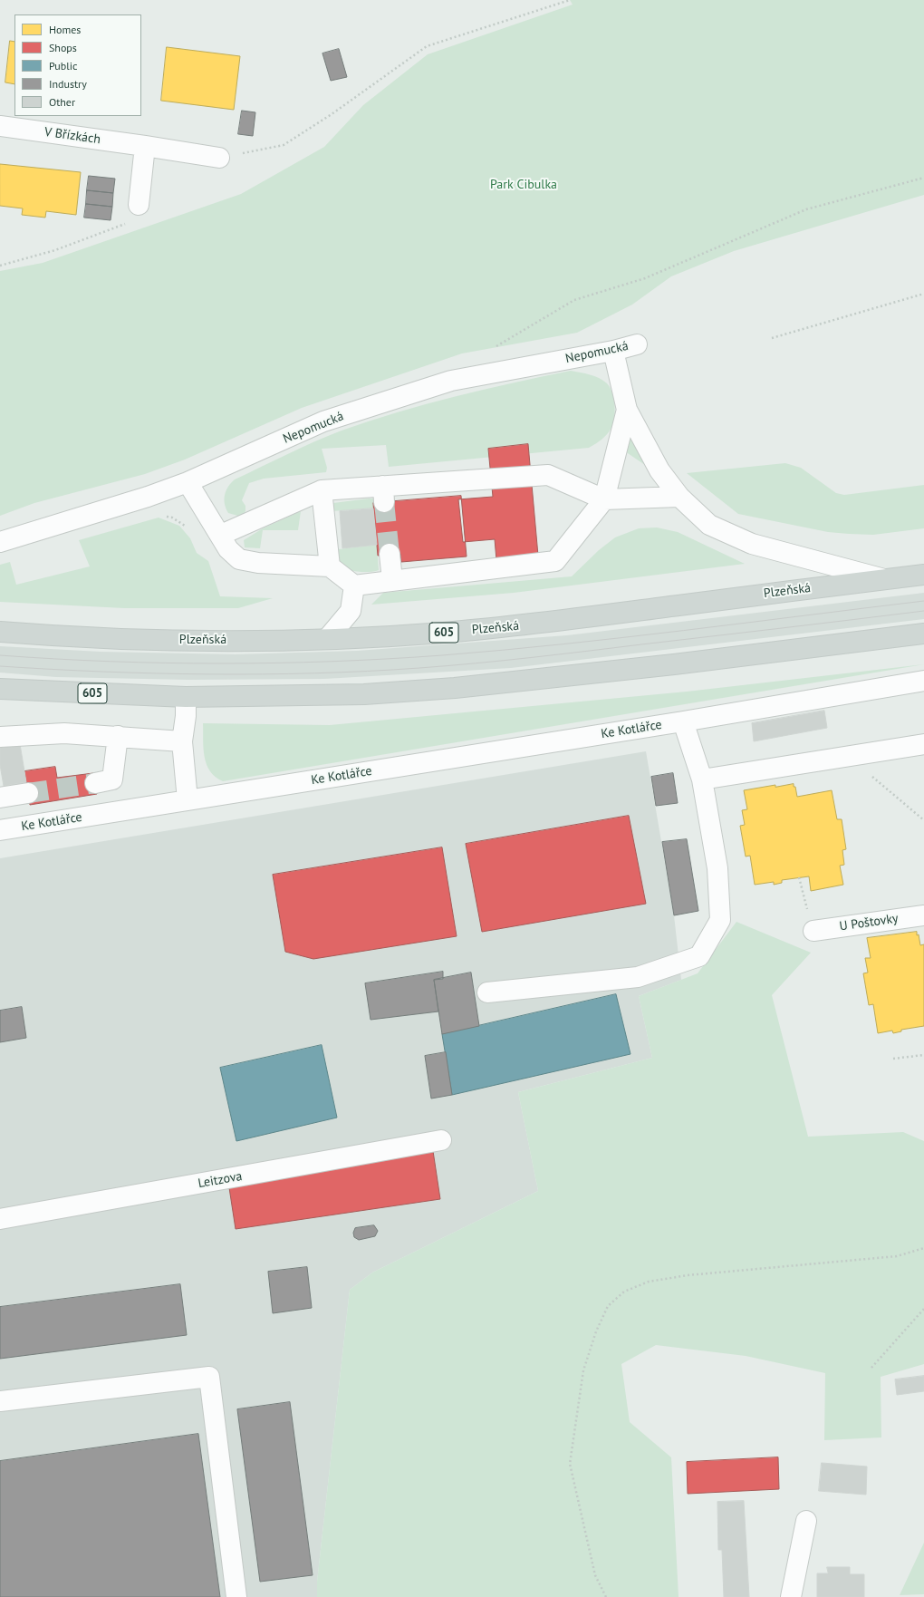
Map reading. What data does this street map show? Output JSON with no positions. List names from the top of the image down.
{
  "streets": {
    "main road": ["Plzeňská", "605"],
    "street": [
      "V Břízkách",
      "Nepomucká",
      "Ke Kotlářce",
      "U Poštovky",
      "Leitzova"
    ]
  },
  "parks": ["Park Cibulka"],
  "legend": [
    "Homes",
    "Shops",
    "Public",
    "Industry",
    "Other"
  ]
}
